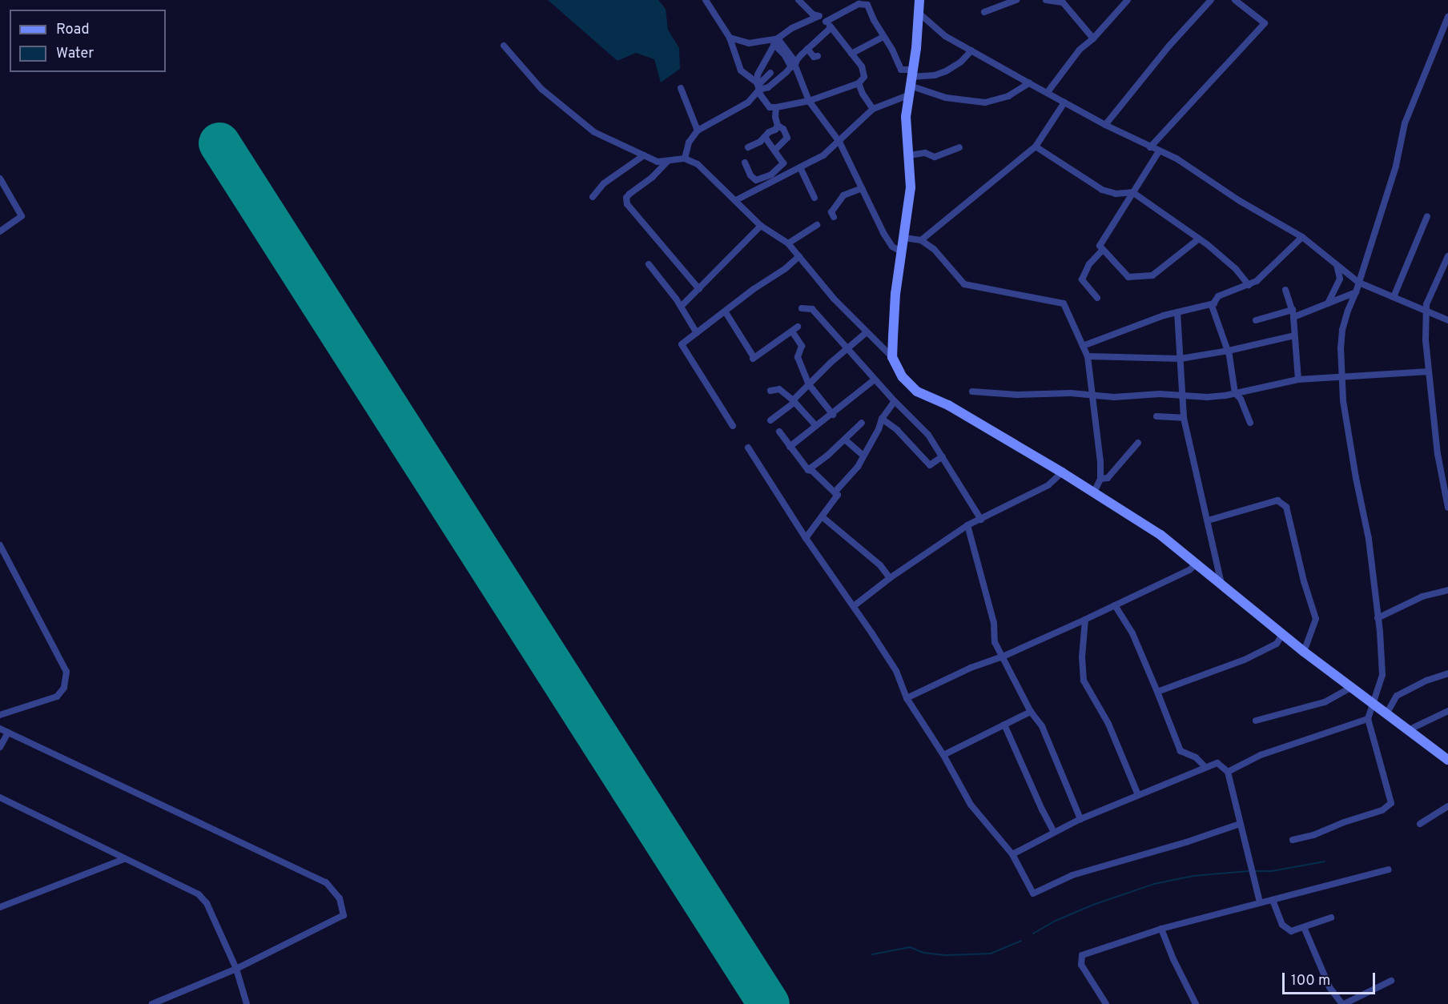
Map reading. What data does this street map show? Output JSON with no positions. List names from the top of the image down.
{
  "legend": ["Road", "Water"],
  "scale_bar": "100 m"
}
